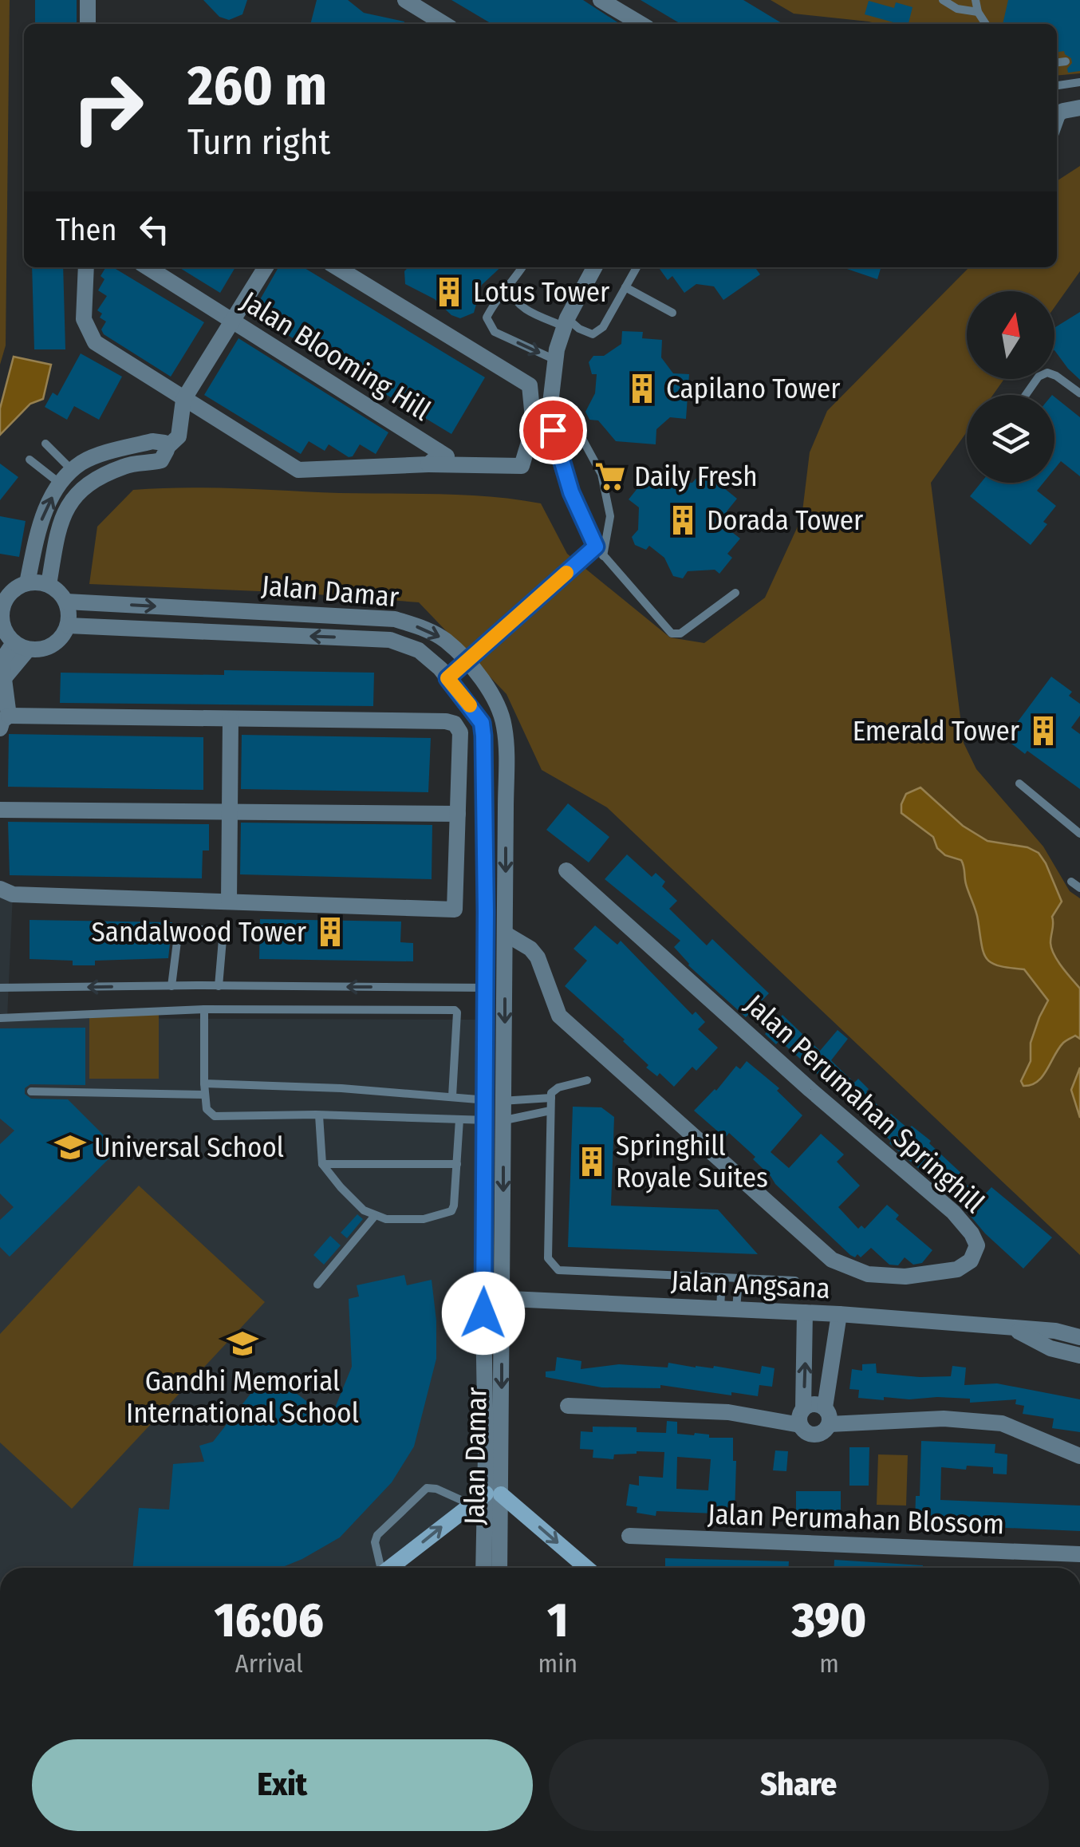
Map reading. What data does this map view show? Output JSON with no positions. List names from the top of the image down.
{
  "streets": {
    "street": [
      "Jalan Blooming Hill",
      "Jalan Damar",
      "Jalan Perumahan Springhill",
      "Jalan Angsana",
      "Jalan Perumahan Blossom"
    ]
  },
  "crossings": [
    ["Jalan Damar", "Jalan Perumahan Springhill"],
    ["Jalan Damar", "Jalan Angsana"]
  ],
  "places": {
    "building": [
      "Lotus Tower",
      "Capilano Tower",
      "Dorada Tower",
      "Emerald Tower",
      "Sandalwood Tower",
      "Springhill Royale Suites"
    ],
    "supermarket": ["Daily Fresh"],
    "school or university": ["Universal School", "Gandhi Memorial International School"]
  },
  "north": "top",
  "page": {
    "turn": ["260 m", "Turn right"],
    "then": "Then",
    "eta": [
      "16:06",
      "Arrival",
      "1",
      "min",
      "390",
      "m"
    ],
    "buttons": ["Exit", "Share"]
  }
}
